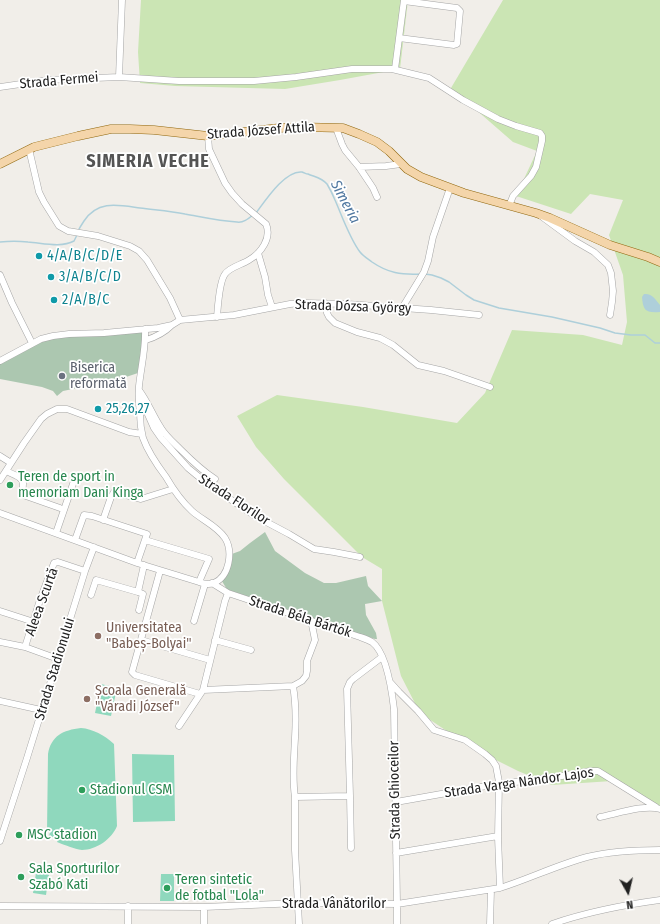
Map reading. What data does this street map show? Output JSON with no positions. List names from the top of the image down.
{
  "streets": {
    "main road": ["Strada József Attila"],
    "street": [
      "Strada Fermei",
      "Strada Dózsa György",
      "Strada Florilor",
      "Aleea Scurtă",
      "Strada Béla Bártók",
      "Strada Stadionului",
      "Strada Varga Nándor Lajos",
      "Strada Ghioceilor",
      "Strada Vânătorilor"
    ]
  },
  "crossings": [
    ["Strada Fermei", "Strada József Attila"],
    ["Aleea Scurtă", "Strada Stadionului"],
    ["Strada Béla Bártók", "Strada Ghioceilor"],
    ["Strada Varga Nándor Lajos", "Strada Ghioceilor"],
    ["Strada Ghioceilor", "Strada Vânătorilor"]
  ],
  "districts": ["SIMERIA VECHE"],
  "water": ["Simeria"],
  "places": [
    "4/A/B/C/D/E",
    "3/A/B/C/D",
    "2/A/B/C",
    "Biserica reformată",
    "25,26,27",
    "Teren de sport in memoriam Dani Kinga",
    "Universitatea \"Babeș-Bolyai\"",
    "Școala Generală \"Váradi József\"",
    "Stadionul CSM",
    "MSC stadion",
    "Sala Sporturilor Szabó Kati",
    "Teren sintetic de fotbal \"Lola\""
  ],
  "north": "bottom"
}
